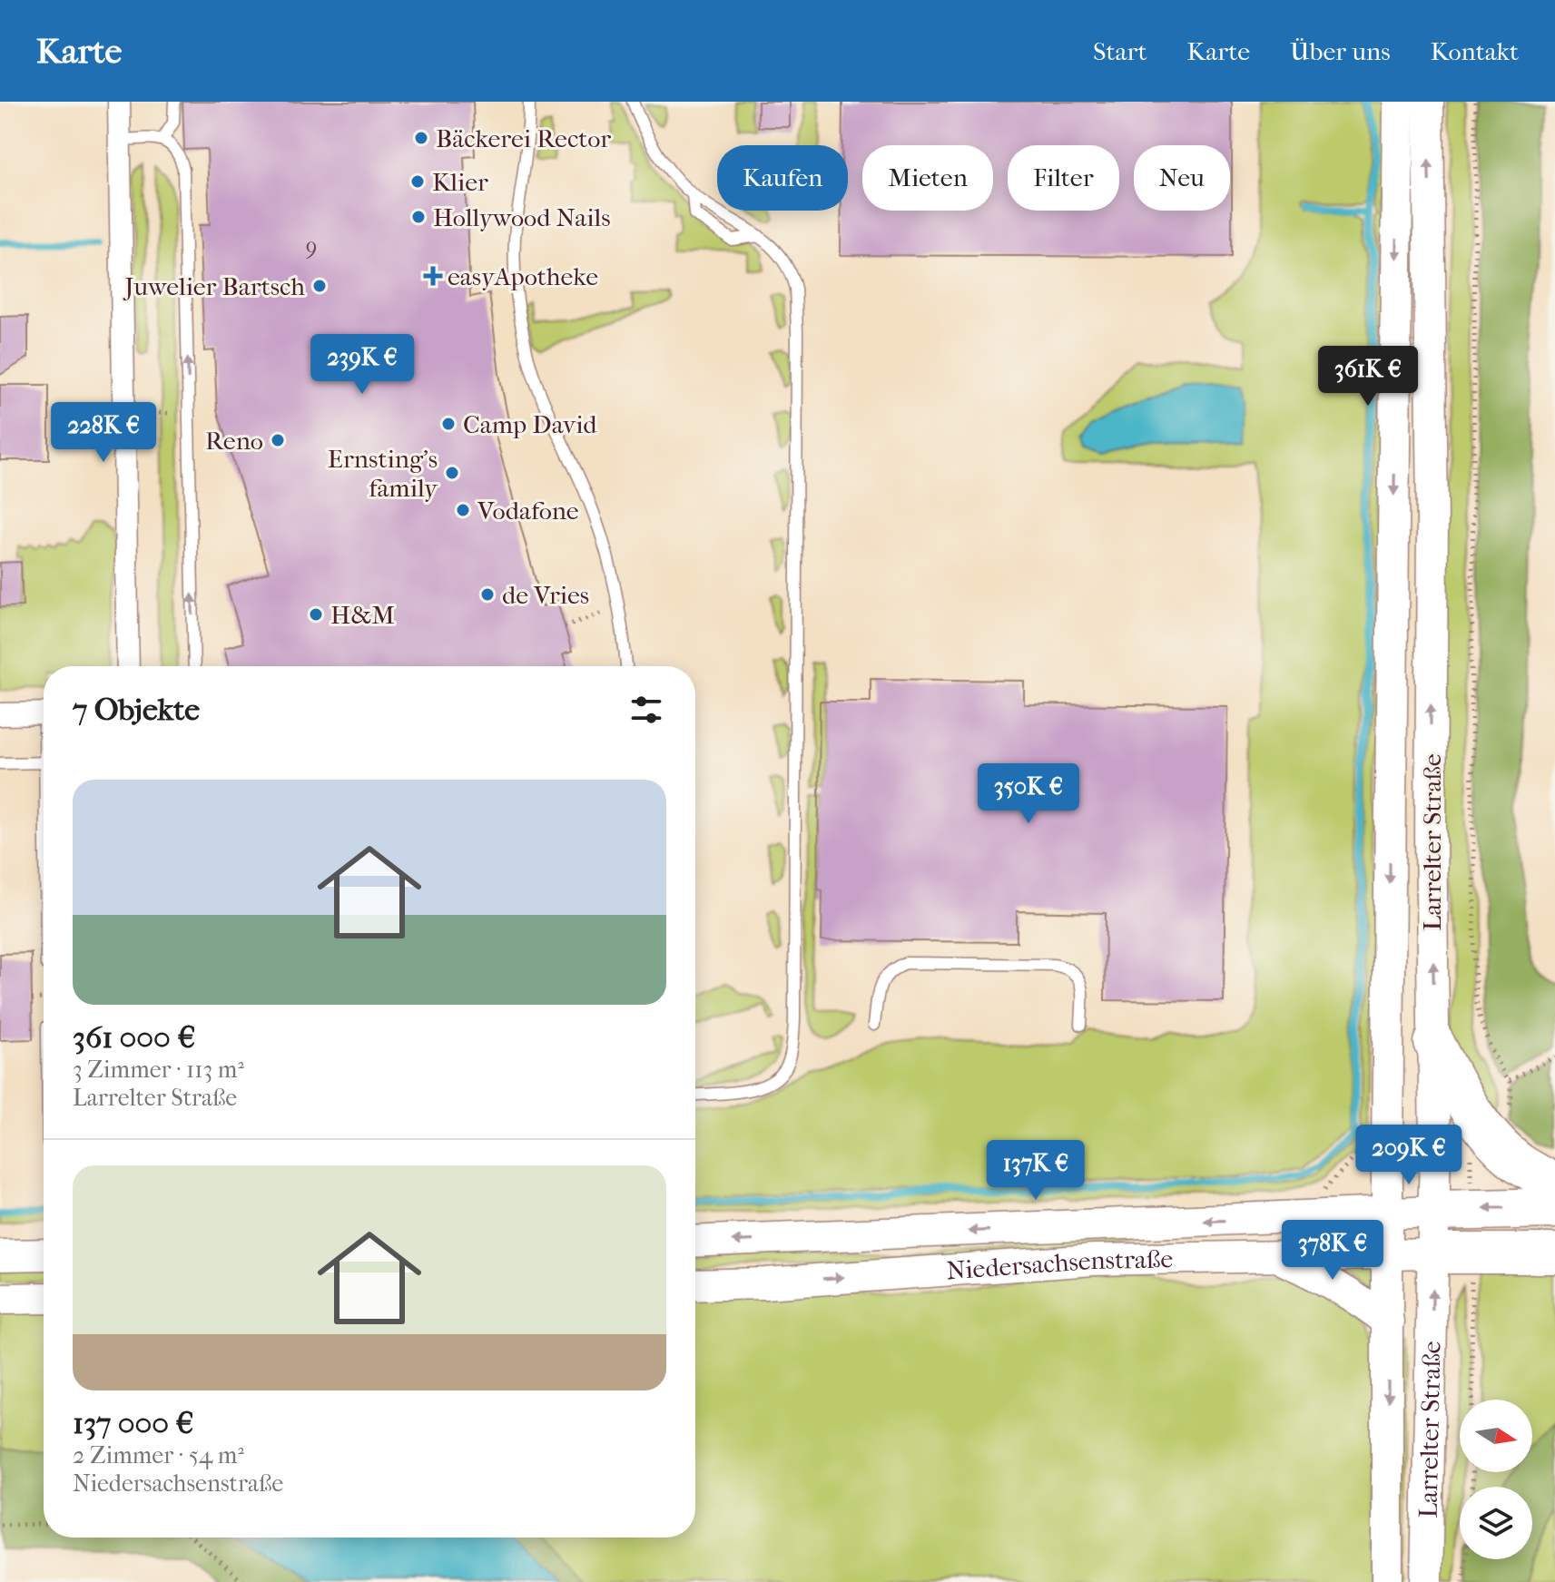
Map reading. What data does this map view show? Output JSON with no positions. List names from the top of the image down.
{
  "streets": {
    "main road": ["Larrelter Straße", "Niedersachsenstraße"]
  },
  "crossings": [
    ["Larrelter Straße", "Niedersachsenstraße"]
  ],
  "places": {
    "other": [
      "Bäckerei Rector",
      "Klier",
      "Hollywood Nails",
      "Juwelier Bartsch",
      "Camp David",
      "Reno",
      "Ernsting's family",
      "Vodafone",
      "de Vries",
      "H&M"
    ],
    "health": ["easyApotheke"]
  },
  "house_numbers": ["9"],
  "north": "right",
  "page": {
    "header": "Karte",
    "nav": [
      "Start",
      "Karte",
      "Über uns",
      "Kontakt"
    ],
    "chip": [
      "Kaufen",
      "Mieten",
      "Filter",
      "Neu"
    ],
    "price": [
      "239K €",
      "361K €",
      "228K €",
      "350K €",
      "209K €",
      "137K €",
      "378K €"
    ],
    "heading": "7 Objekte",
    "list": [
      {
        "name": "361 000 €",
        "note": "3 Zimmer · 113 m² · Larrelter Straße"
      },
      {
        "name": "137 000 €",
        "note": "2 Zimmer · 54 m² · Niedersachsenstraße"
      }
    ]
  }
}
